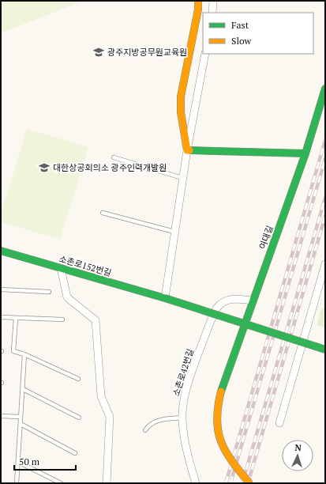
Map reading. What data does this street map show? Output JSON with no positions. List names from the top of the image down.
{
  "streets": {
    "street": ["여대길", "소촌로152번길", "소촌로42번길"]
  },
  "crossings": [
    ["여대길", "소촌로42번길"]
  ],
  "places": {
    "school or university": ["광주지방공무원교육원", "대한상공회의소 광주인력개발원"]
  },
  "legend": ["Fast", "Slow"],
  "scale_bar": "50 m",
  "north": "top"
}
